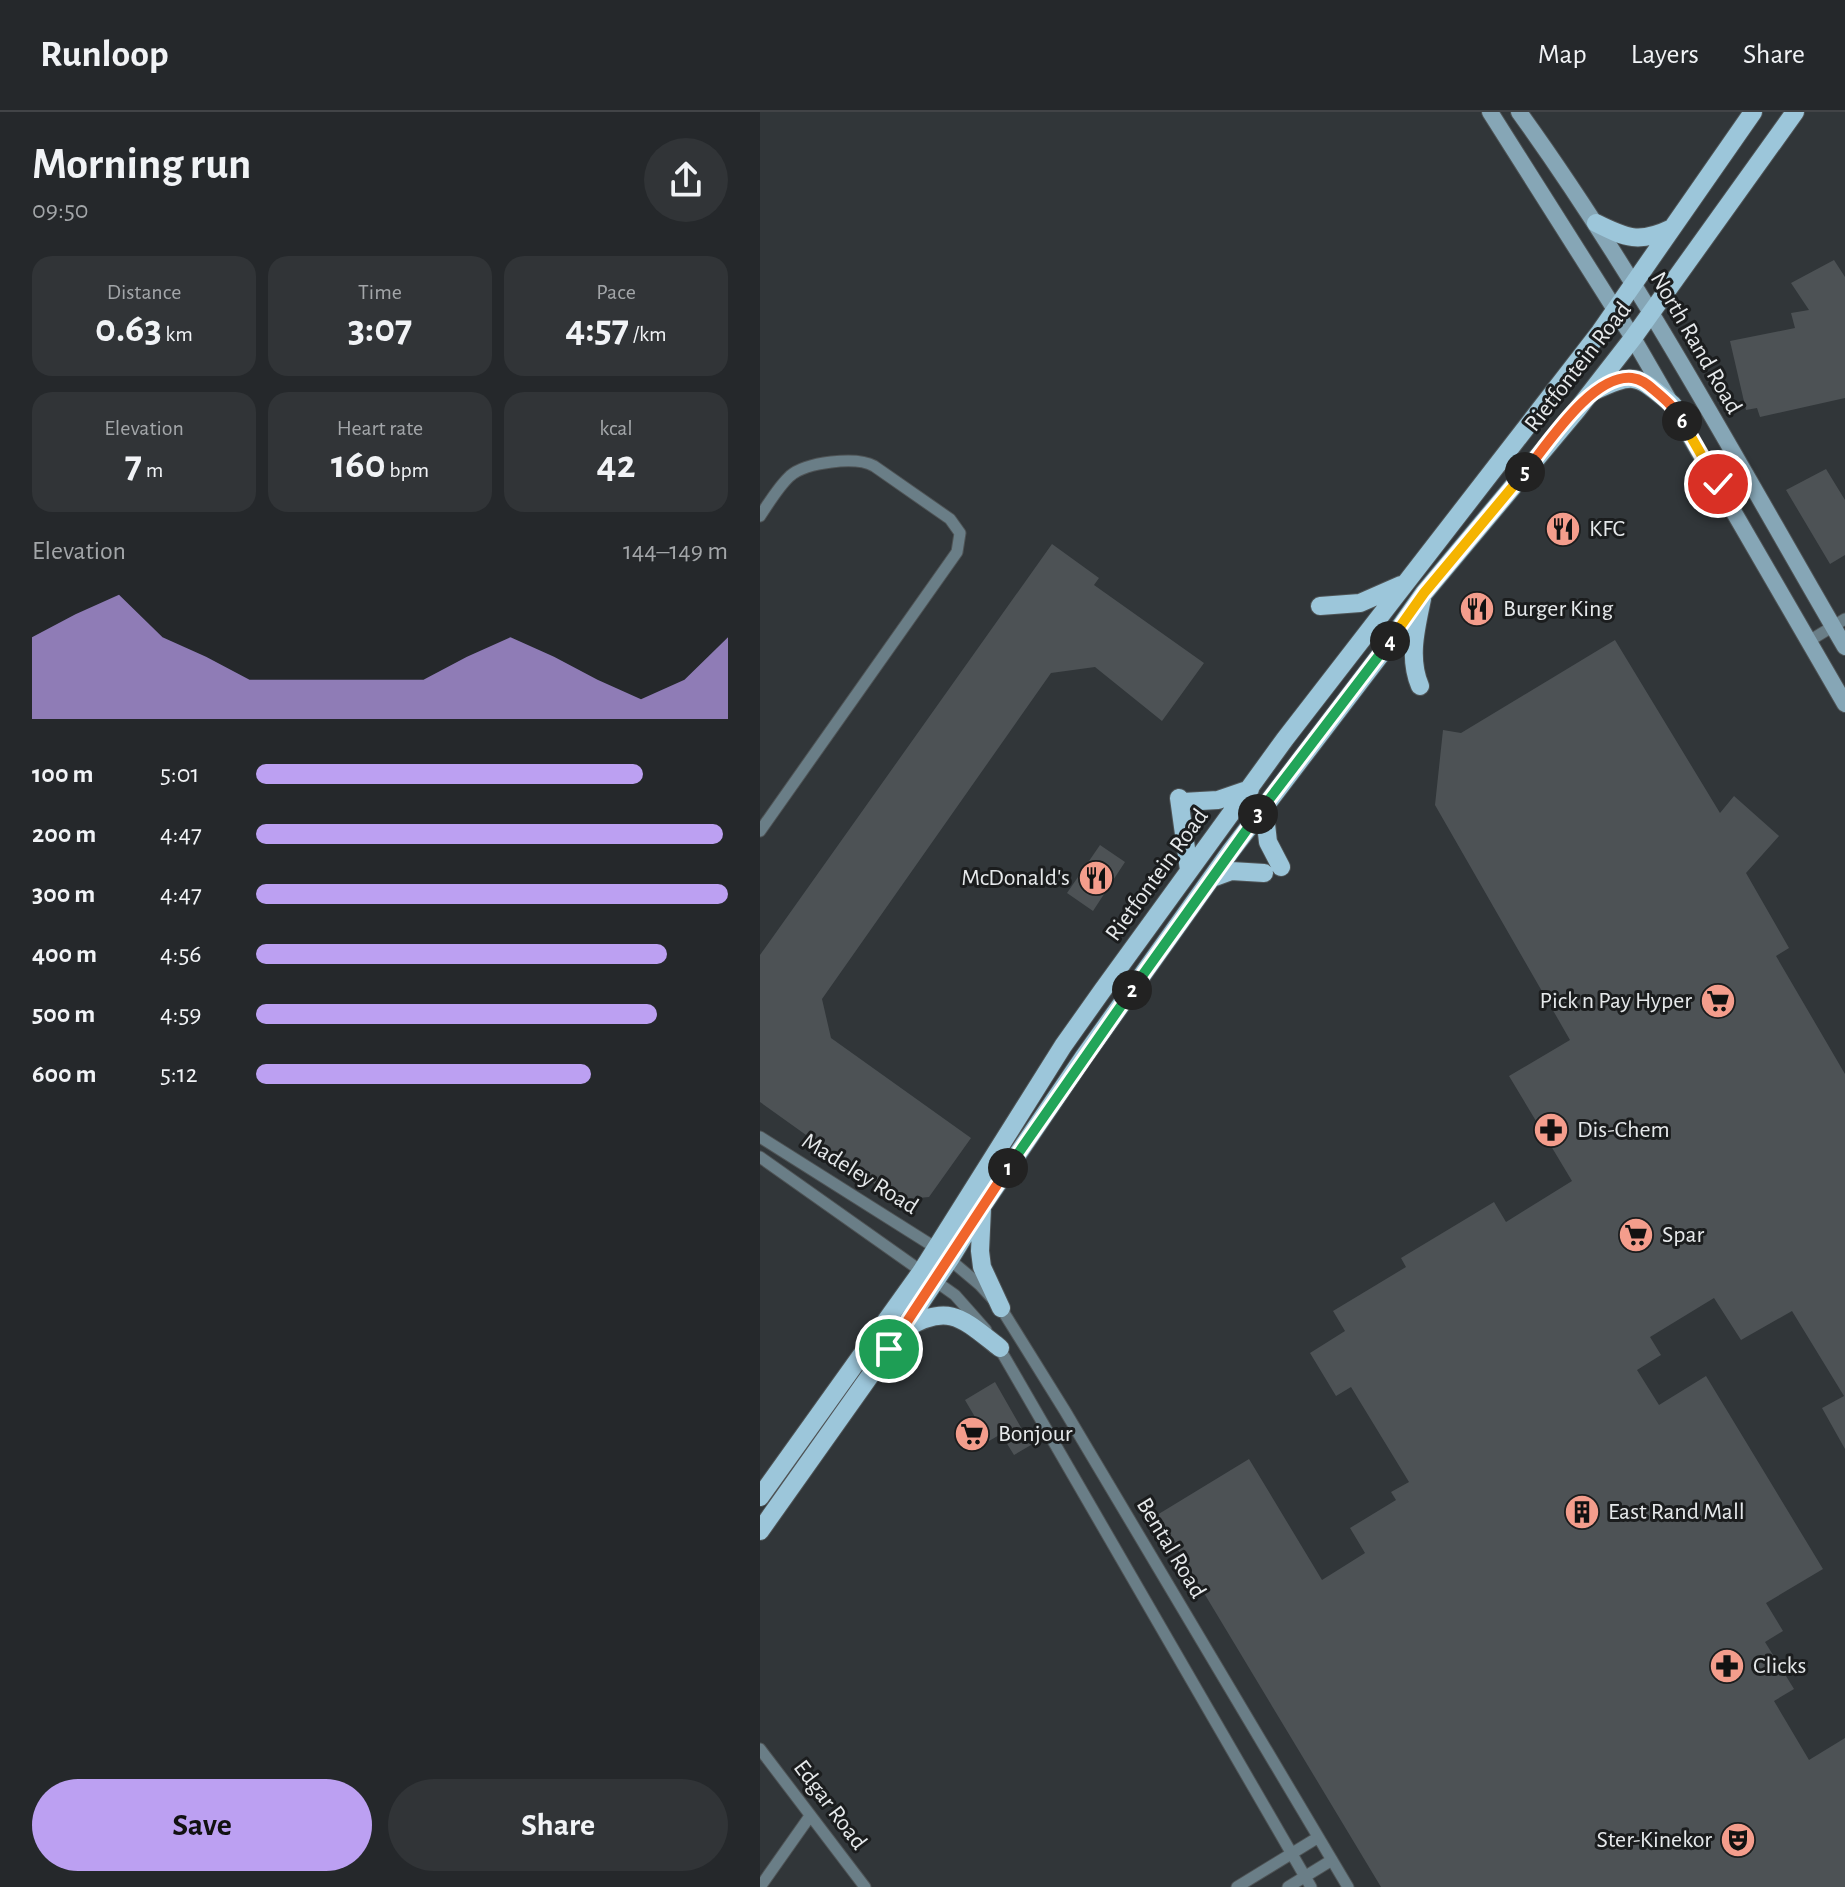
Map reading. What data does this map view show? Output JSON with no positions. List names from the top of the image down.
{
  "streets": {
    "main road": ["North Rand Road", "Rietfontein Road"],
    "street": ["Madeley Road", "Bental Road", "Edgar Road"]
  },
  "crossings": [
    ["North Rand Road", "Rietfontein Road"],
    ["Rietfontein Road", "Madeley Road"],
    ["Rietfontein Road", "Bental Road"],
    ["Madeley Road", "Bental Road"]
  ],
  "places": {
    "restaurant": ["KFC", "Burger King", "McDonald's"],
    "supermarket": ["Pick n Pay Hyper", "Spar", "Bonjour"],
    "pharmacy": ["Dis-Chem", "Clicks"],
    "building": ["East Rand Mall"],
    "theatre": ["Ster-Kinekor"]
  },
  "page": {
    "header": "Runloop",
    "nav": ["Map", "Layers", "Share"],
    "heading": ["Morning run", "09:50"],
    "stats": [
      ["Distance", "0.63 km"],
      ["Time", "3:07"],
      ["Pace", "4:57 /km"],
      ["Elevation", "7 m"],
      ["Heart rate", "160 bpm"],
      ["kcal", "42"]
    ],
    "pins": [
      "6",
      "5",
      "4",
      "3",
      "2",
      "1"
    ],
    "chart": ["Elevation", "144–149 m"],
    "list": [
      {
        "name": "100 m",
        "note": "5:01"
      },
      {
        "name": "200 m",
        "note": "4:47"
      },
      {
        "name": "300 m",
        "note": "4:47"
      },
      {
        "name": "400 m",
        "note": "4:56"
      },
      {
        "name": "500 m",
        "note": "4:59"
      },
      {
        "name": "600 m",
        "note": "5:12"
      }
    ],
    "buttons": ["Save", "Share"]
  }
}
